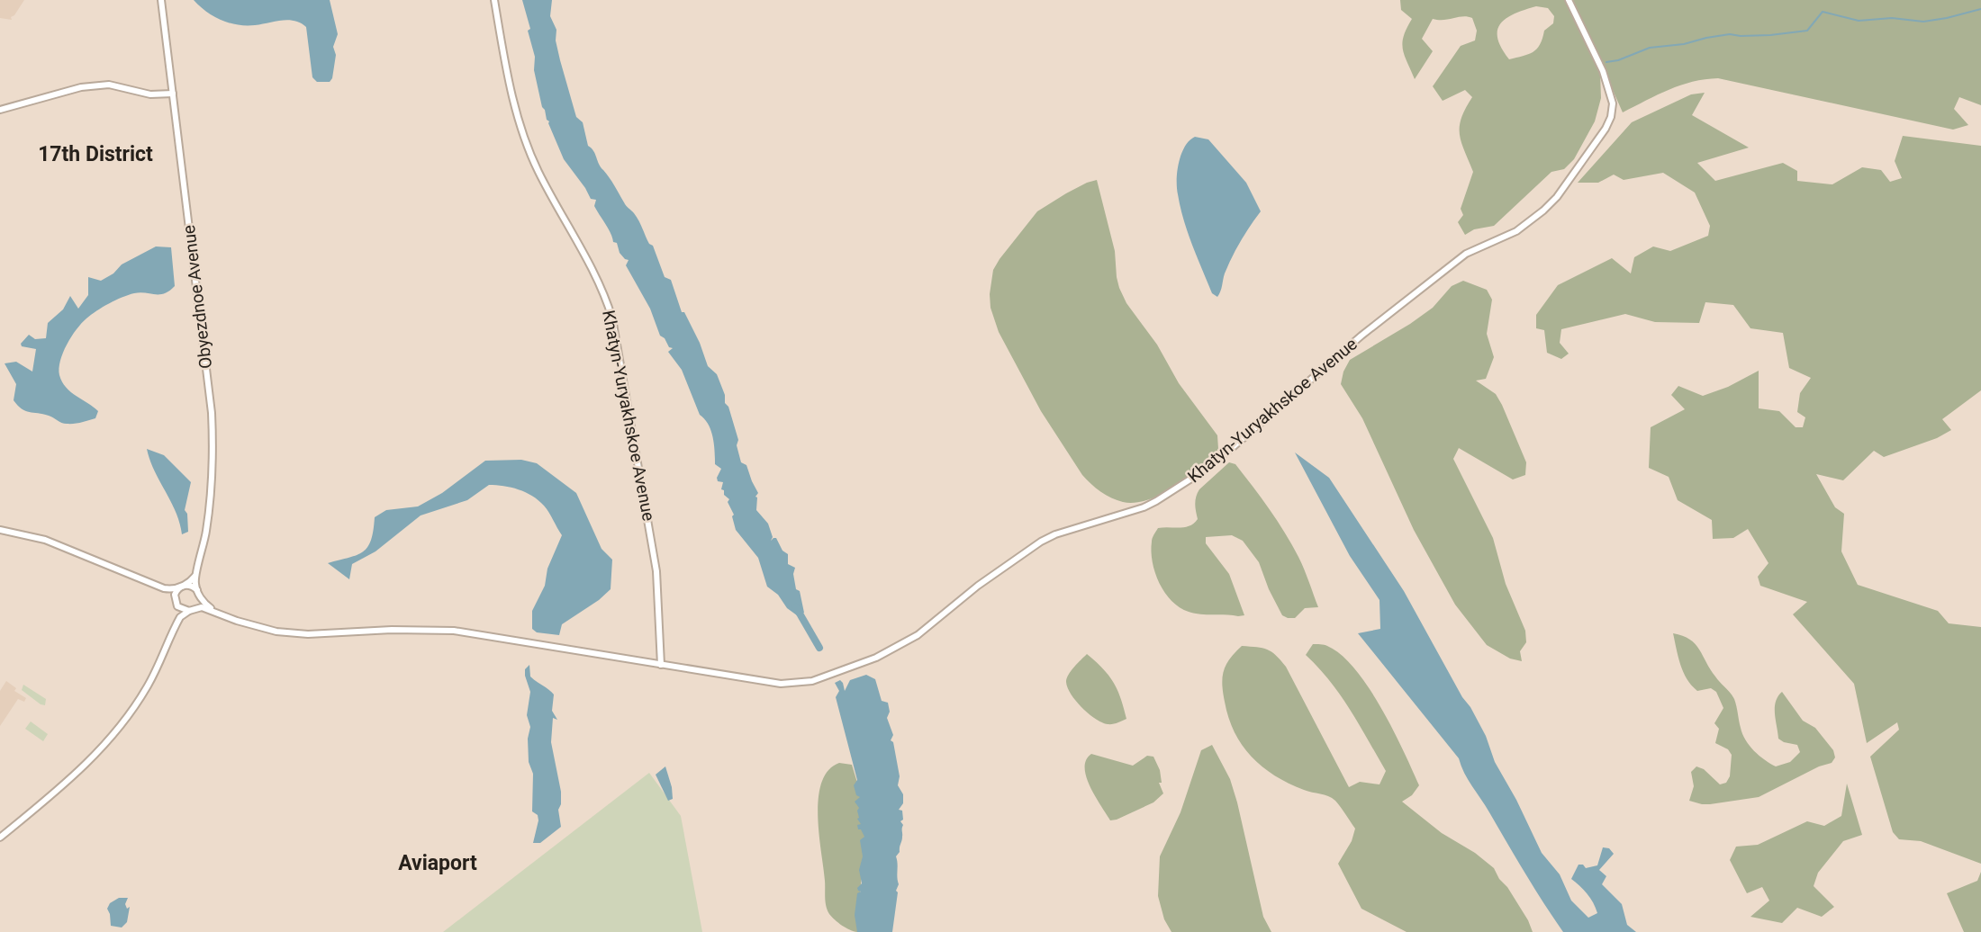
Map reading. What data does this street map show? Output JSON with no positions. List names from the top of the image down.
{
  "streets": {
    "main road": ["Obyezdnoe Avenue", "Khatyn-Yuryakhskoe Avenue"]
  },
  "crossings": [
    ["Obyezdnoe Avenue", "Khatyn-Yuryakhskoe Avenue"]
  ],
  "districts": ["17th District", "Aviaport"]
}
